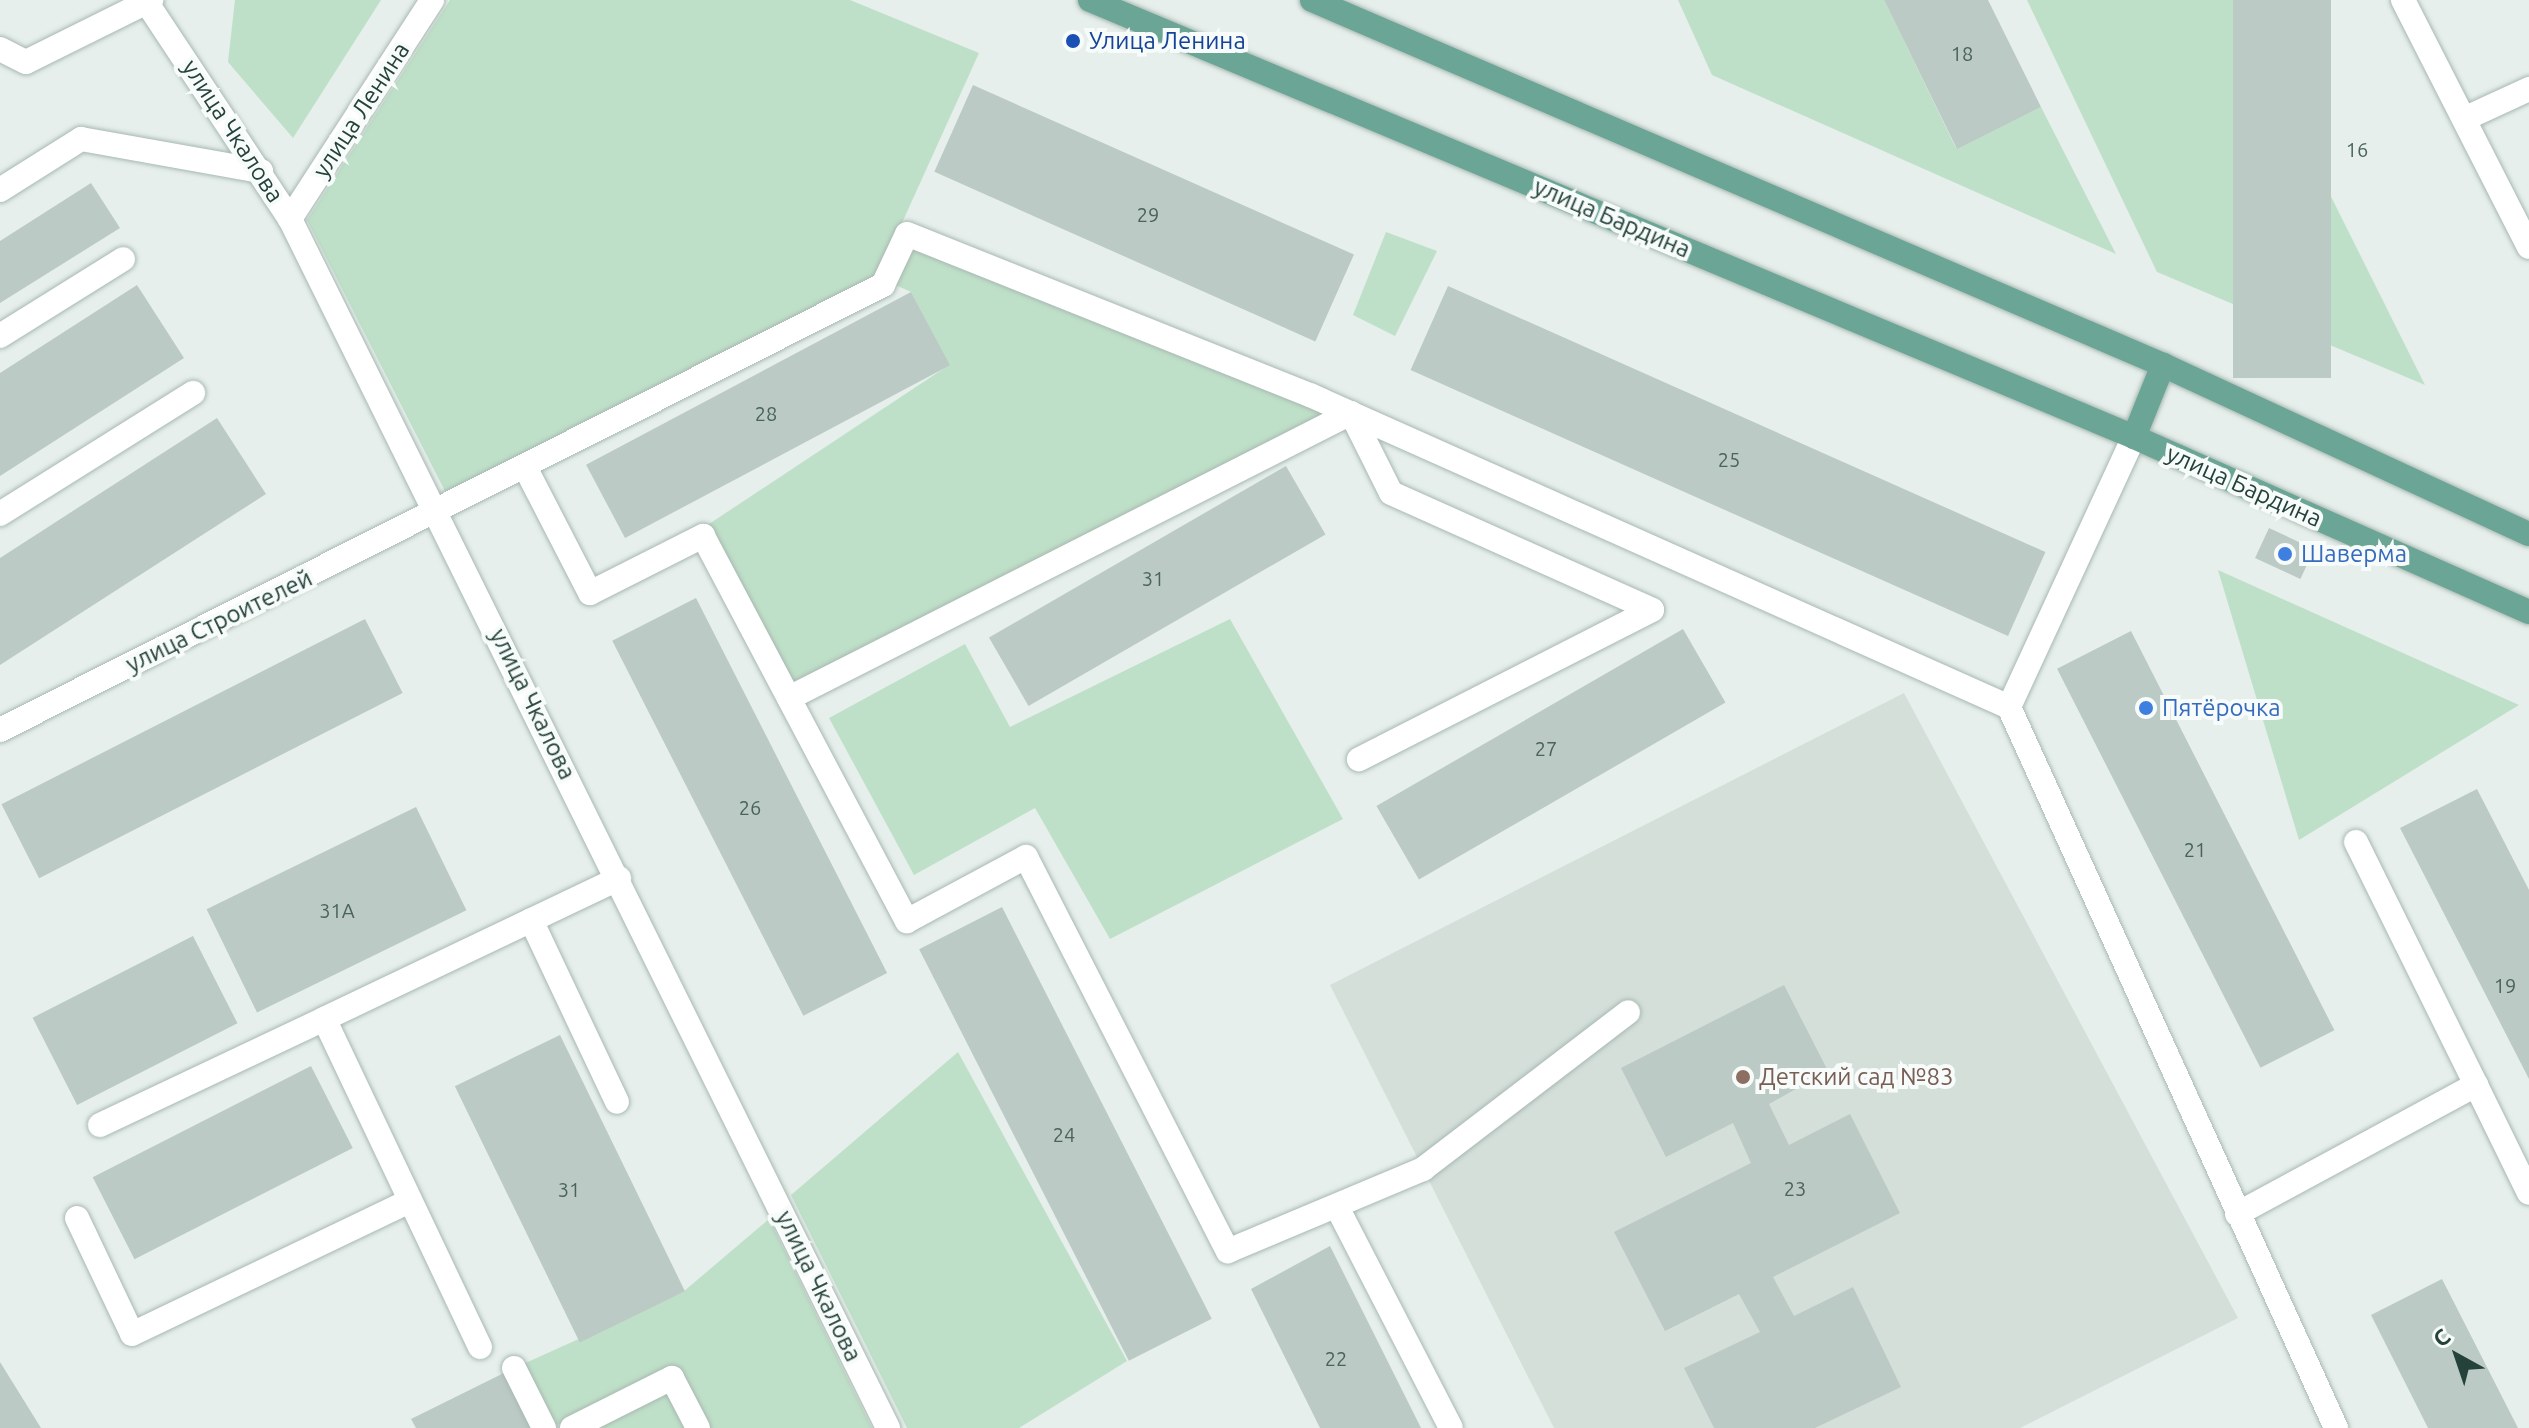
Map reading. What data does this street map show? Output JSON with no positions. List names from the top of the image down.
{
  "streets": {
    "main road": ["улица Бардина"],
    "street": ["улица Ленина", "улица Чкалова", "улица Строителей"]
  },
  "crossings": [
    ["улица Ленина", "улица Чкалова"],
    ["улица Чкалова", "улица Строителей"]
  ],
  "places": [
    "Улица Ленина",
    "Шаверма",
    "Пятёрочка",
    "Детский сад №83"
  ],
  "house_numbers": [
    "18",
    "16",
    "29",
    "28",
    "25",
    "31",
    "27",
    "26",
    "21",
    "31А",
    "19",
    "24",
    "23",
    "31",
    "22"
  ],
  "north": "top left"
}
